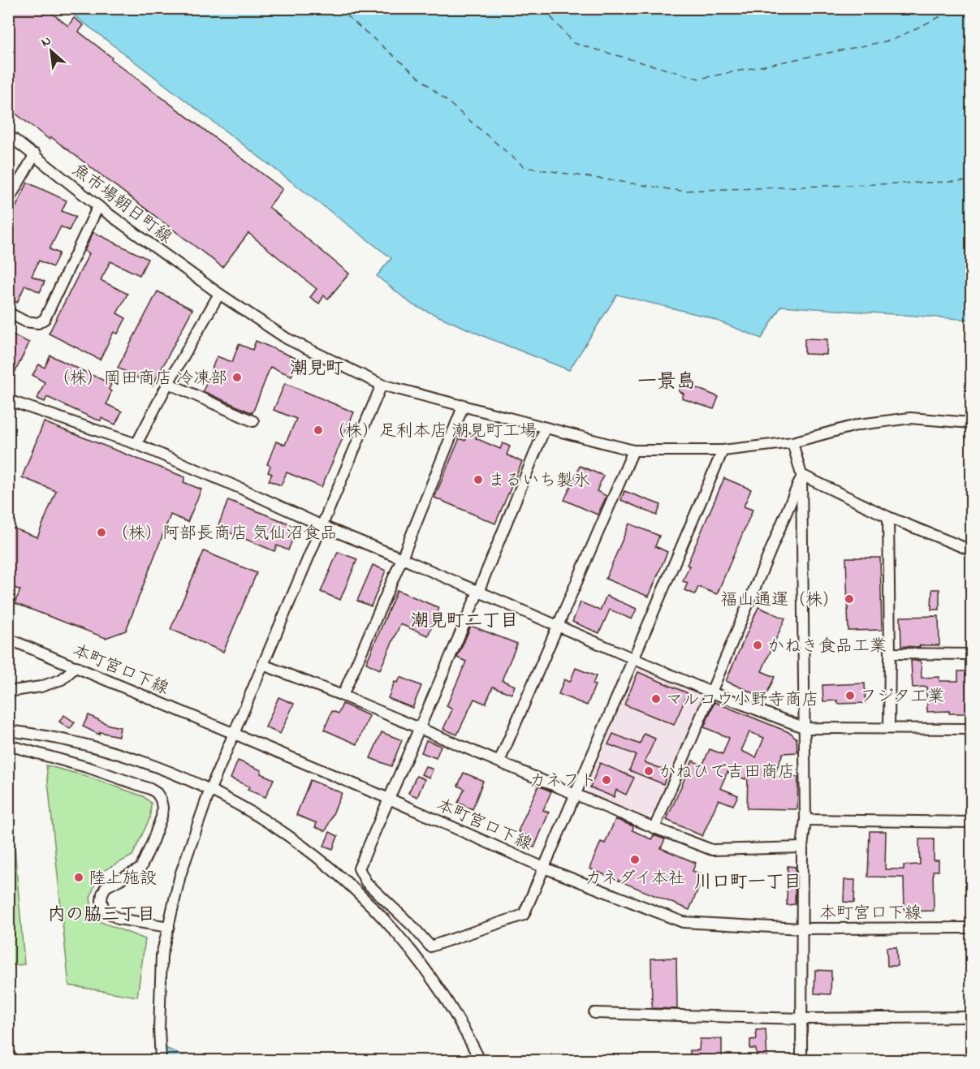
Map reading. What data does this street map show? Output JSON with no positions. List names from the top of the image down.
{
  "streets": {
    "street": ["魚市場朝日町線", "本町宮口下線"]
  },
  "districts": [
    "潮見町",
    "一景島",
    "潮見町二丁目",
    "川口町一丁目",
    "内の脇三丁目"
  ],
  "places": [
    "（株）岡田商店 冷凍部",
    "（株）足利本店 潮見町工場",
    "まるいち製氷",
    "（株）阿部長商店 気仙沼食品",
    "福山通運（株）",
    "かねき食品工業",
    "フジタ工業",
    "マルコウ小野寺商店",
    "かねひで吉田商店",
    "カネフト",
    "カネダイ本社",
    "陸上施設"
  ],
  "north": "top left"
}
